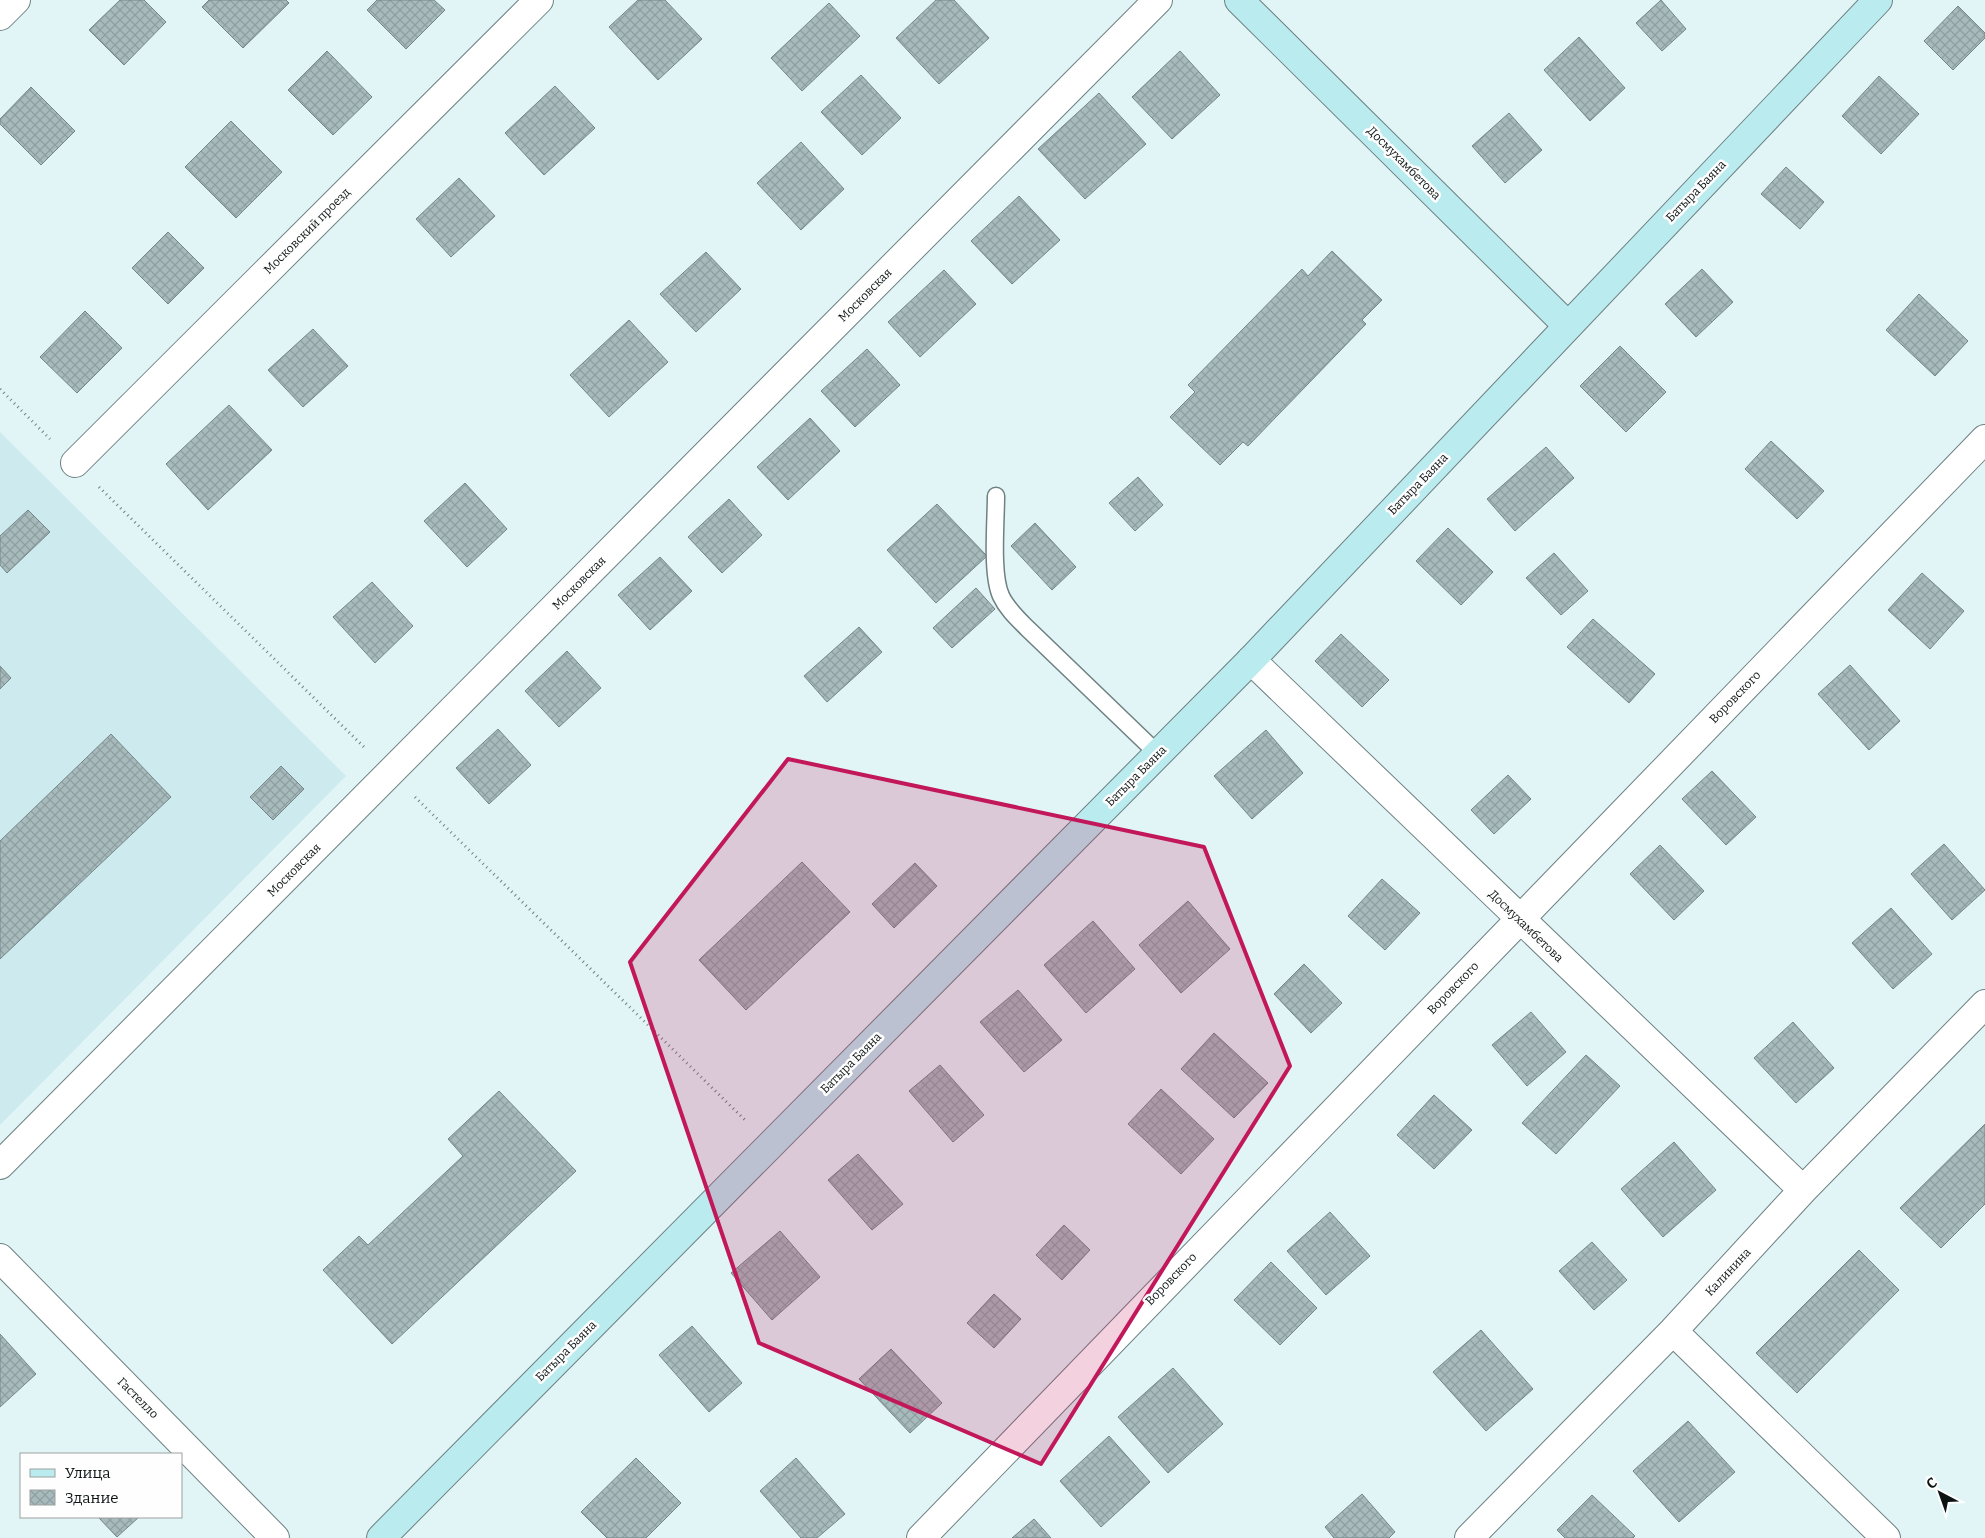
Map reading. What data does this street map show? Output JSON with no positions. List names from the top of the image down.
{
  "streets": {
    "street": [
      "Досмухамбетова",
      "Батыра Баяна",
      "Московский проезд",
      "Московская",
      "Воровского",
      "Калинина",
      "Гастелло"
    ]
  },
  "crossings": [
    ["Досмухамбетова", "Батыра Баяна"],
    ["Досмухамбетова", "Воровского"],
    ["Досмухамбетова", "Калинина"]
  ],
  "legend": ["Улица", "Здание"],
  "north": "top left"
}
